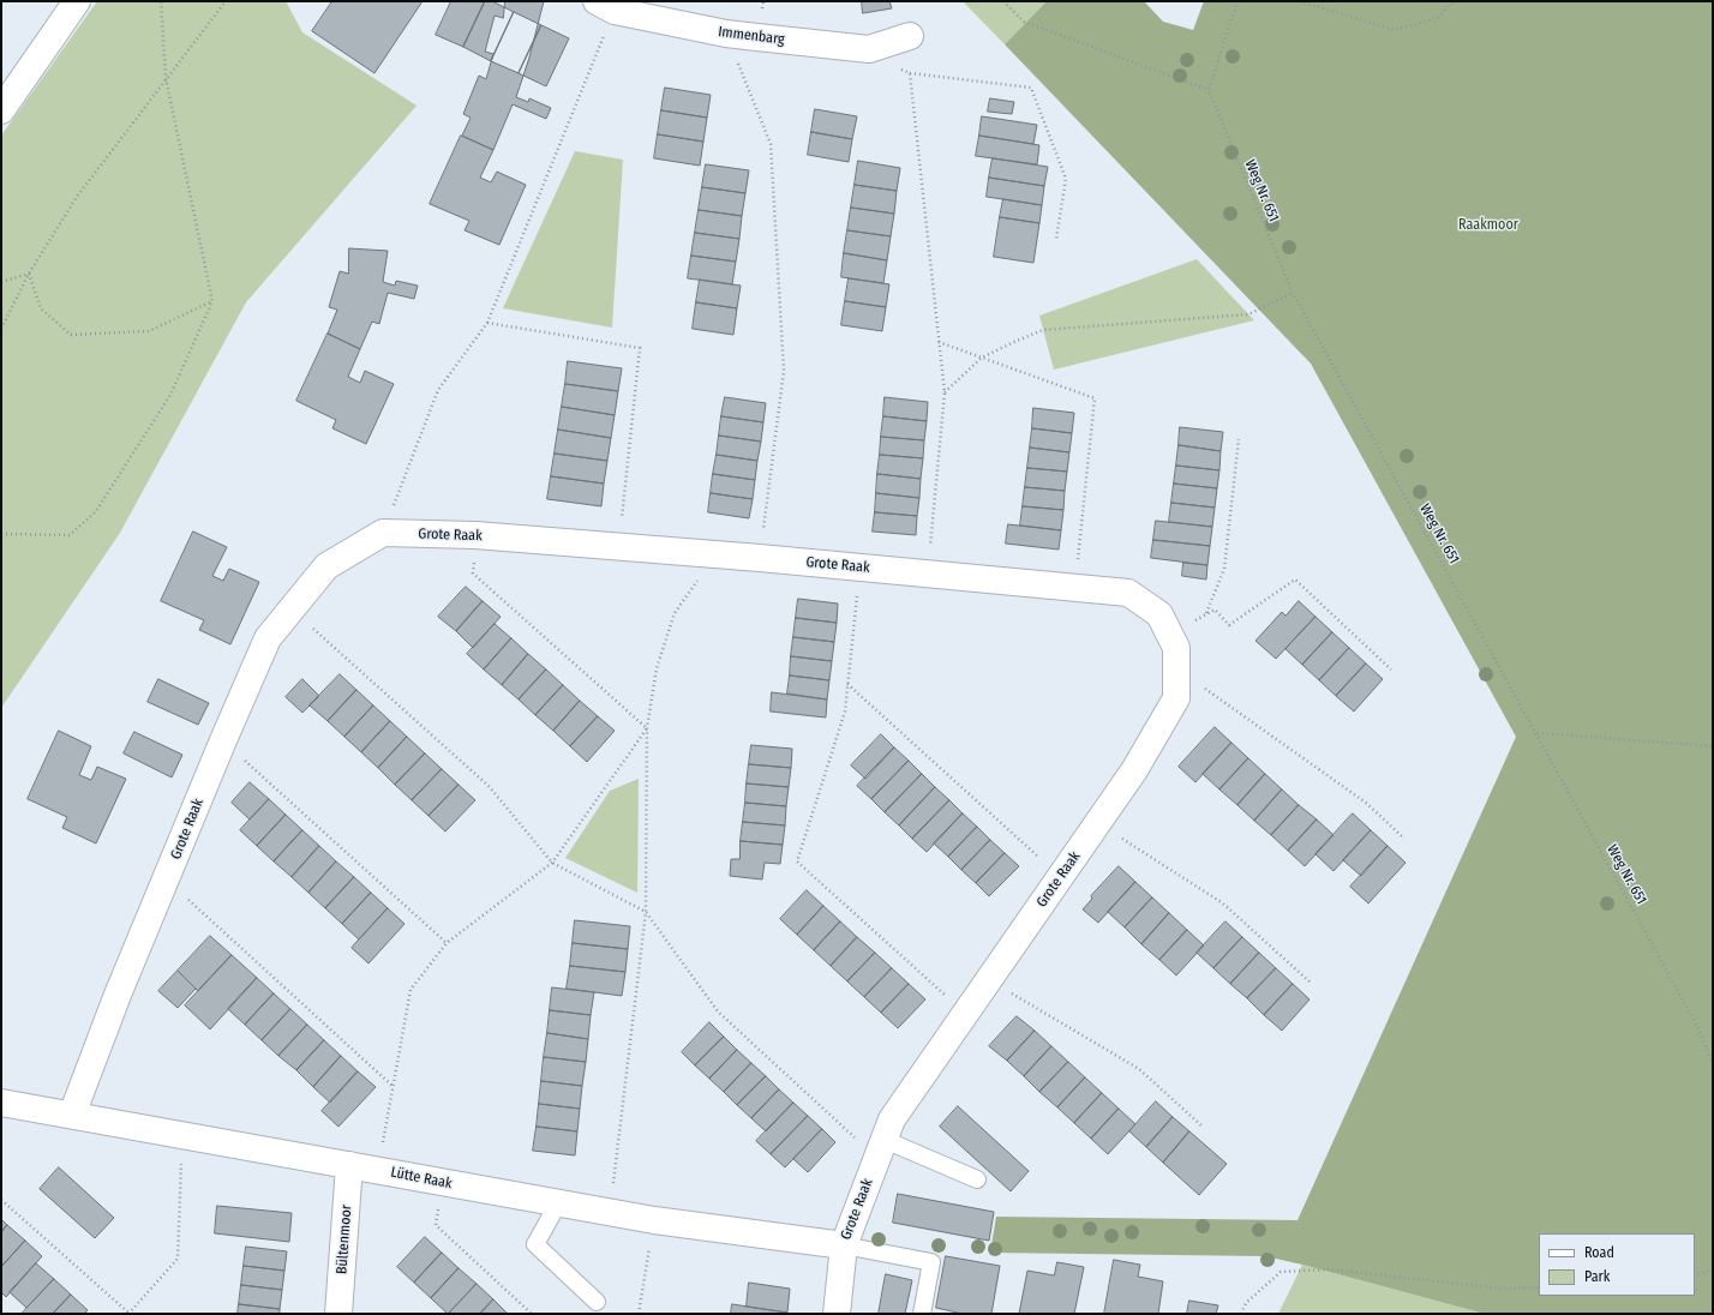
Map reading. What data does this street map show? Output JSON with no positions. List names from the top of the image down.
{
  "streets": {
    "street": [
      "Immenbarg",
      "Grote Raak",
      "Lütte Raak",
      "Bültenmoor"
    ],
    "path": ["Weg Nr. 651"]
  },
  "crossings": [
    ["Grote Raak", "Lütte Raak"],
    ["Lütte Raak", "Bültenmoor"]
  ],
  "parks": ["Raakmoor"],
  "legend": ["Road", "Park"]
}
